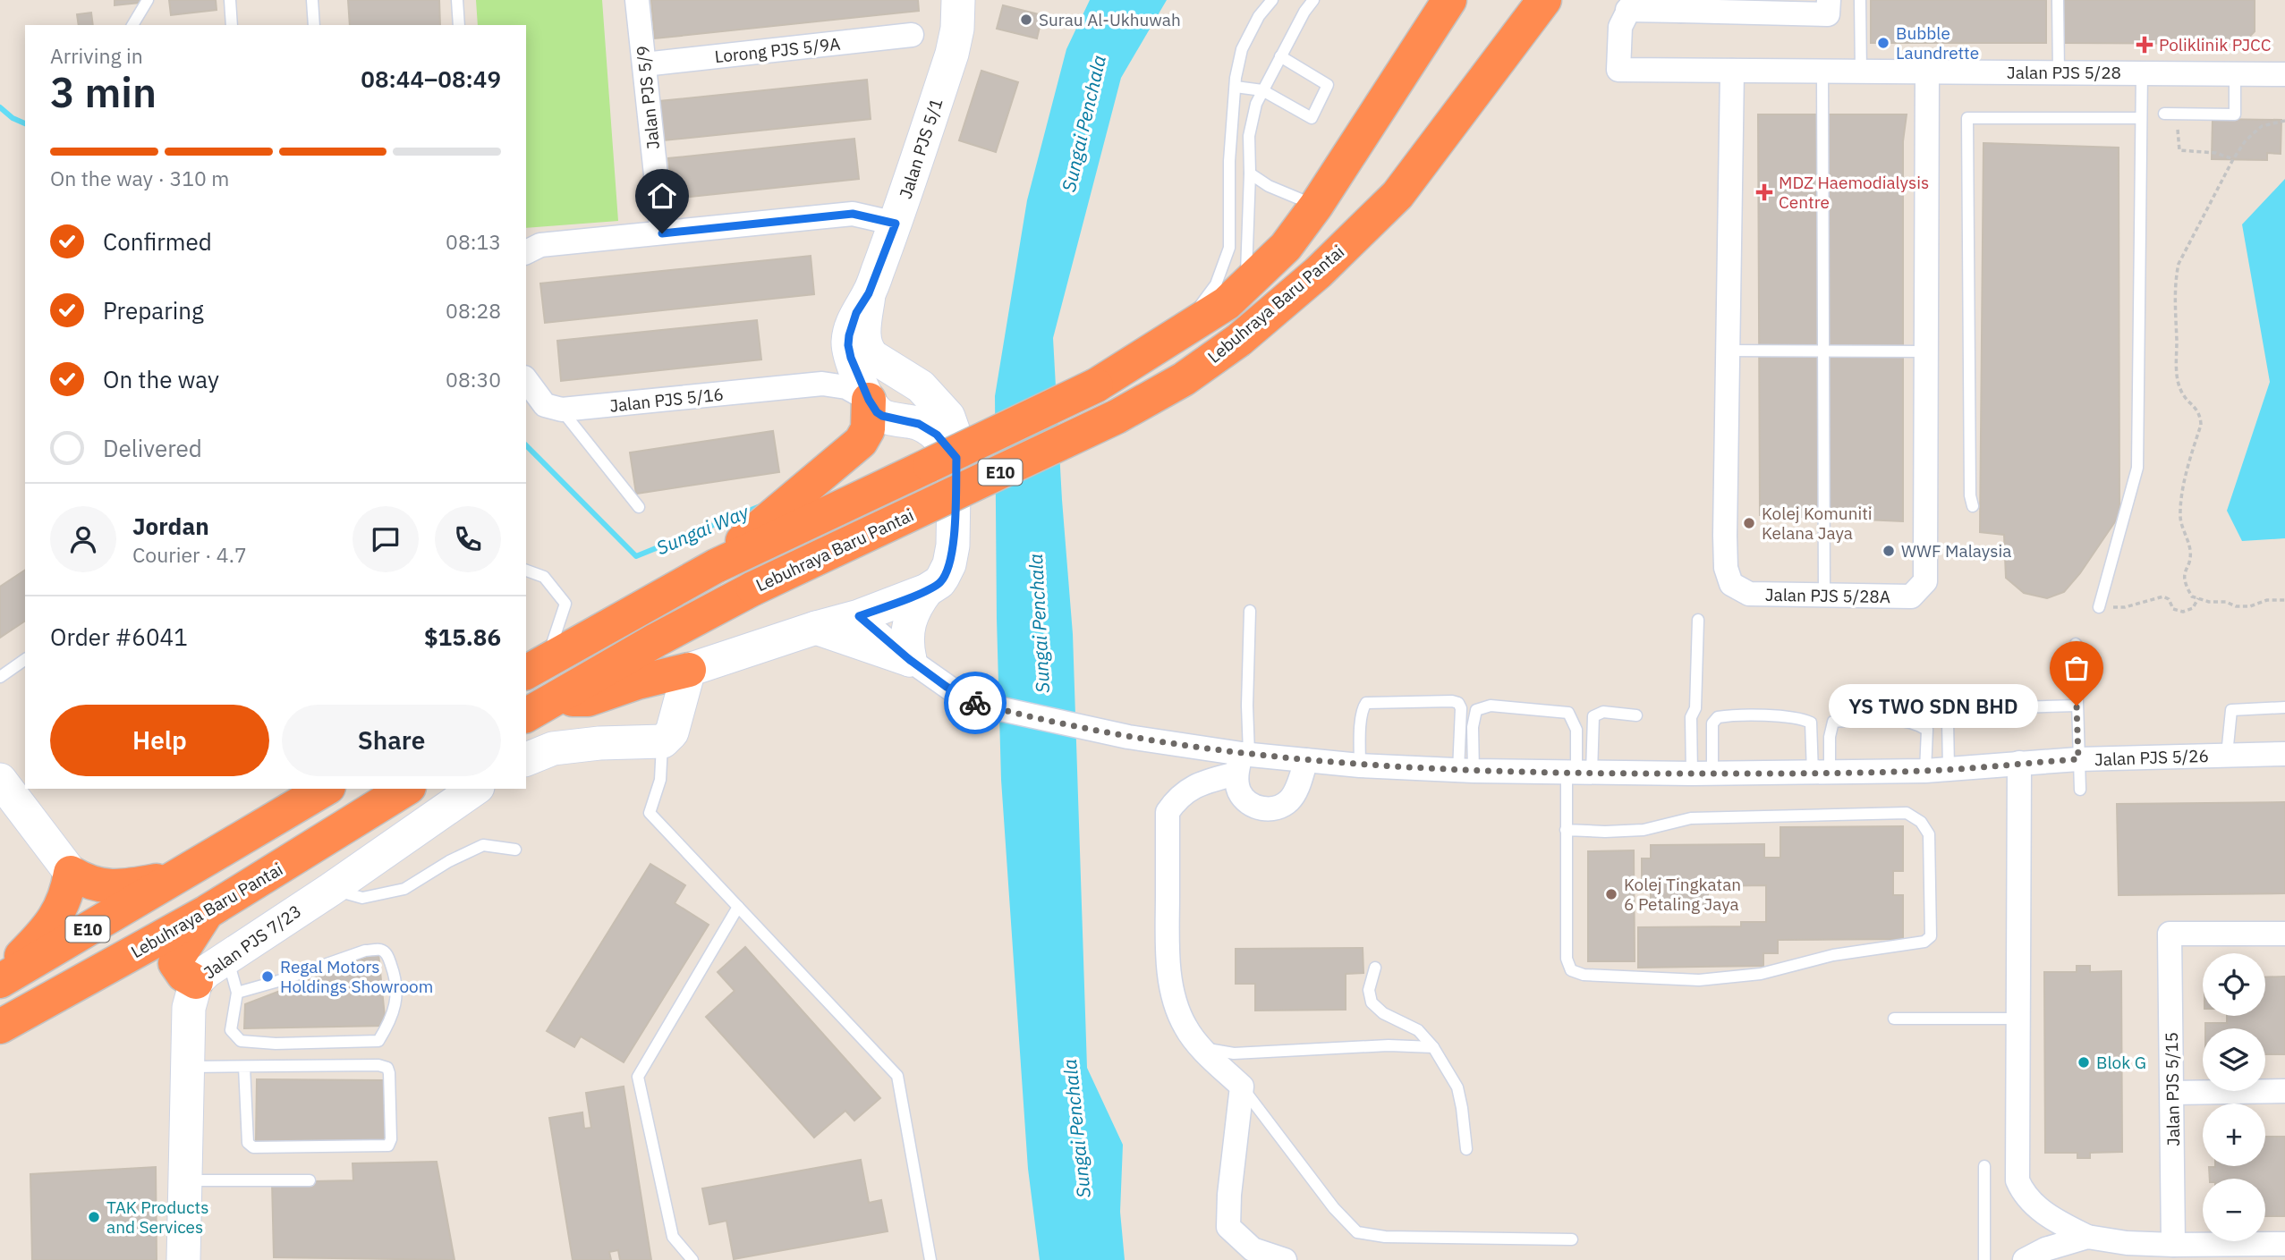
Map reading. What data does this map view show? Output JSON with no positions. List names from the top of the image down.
{
  "streets": {
    "highway": ["Lebuhraya Baru Pantai", "E10"],
    "street": [
      "Lorong PJS 5/9A",
      "Jalan PJS 5/28",
      "Jalan PJS 5/9",
      "Jalan PJS 5/1",
      "Jalan PJS 5/16",
      "Jalan PJS 5/28A",
      "Jalan PJS 5/26",
      "Jalan PJS 7/23",
      "Jalan PJS 5/15"
    ]
  },
  "crossings": [
    ["Lorong PJS 5/9A", "Jalan PJS 5/9"],
    ["Jalan PJS 5/28", "Jalan PJS 5/28A"],
    ["Jalan PJS 5/1", "Jalan PJS 5/26"]
  ],
  "water": ["Sungai Penchala", "Sungai Way"],
  "places": {
    "other": [
      "Surau Al-Ukhuwah",
      "Bubble Laundrette",
      "Kolej Komuniti Kelana Jaya",
      "WWF Malaysia",
      "YS TWO SDN BHD",
      "Kolej Tingkatan 6 Petaling Jaya",
      "Regal Motors Holdings Showroom",
      "Blok G",
      "TAK Products and Services"
    ],
    "health": ["Poliklinik PJCC", "MDZ Haemodialysis Centre"]
  },
  "page": {
    "heading": ["3 min", "Arriving in", "08:44–08:49"],
    "panel": [
      "Jordan",
      "Courier · 4.7",
      "Order #6041",
      "$15.86"
    ],
    "bar": "On the way · 310 m",
    "list": [
      ["Confirmed", "08:13"],
      ["Preparing", "08:28"],
      ["On the way", "08:30"],
      "Delivered"
    ],
    "bubble": "YS TWO SDN BHD",
    "buttons": ["Help", "Share"],
    "map_buttons": ["+", "−"]
  }
}
